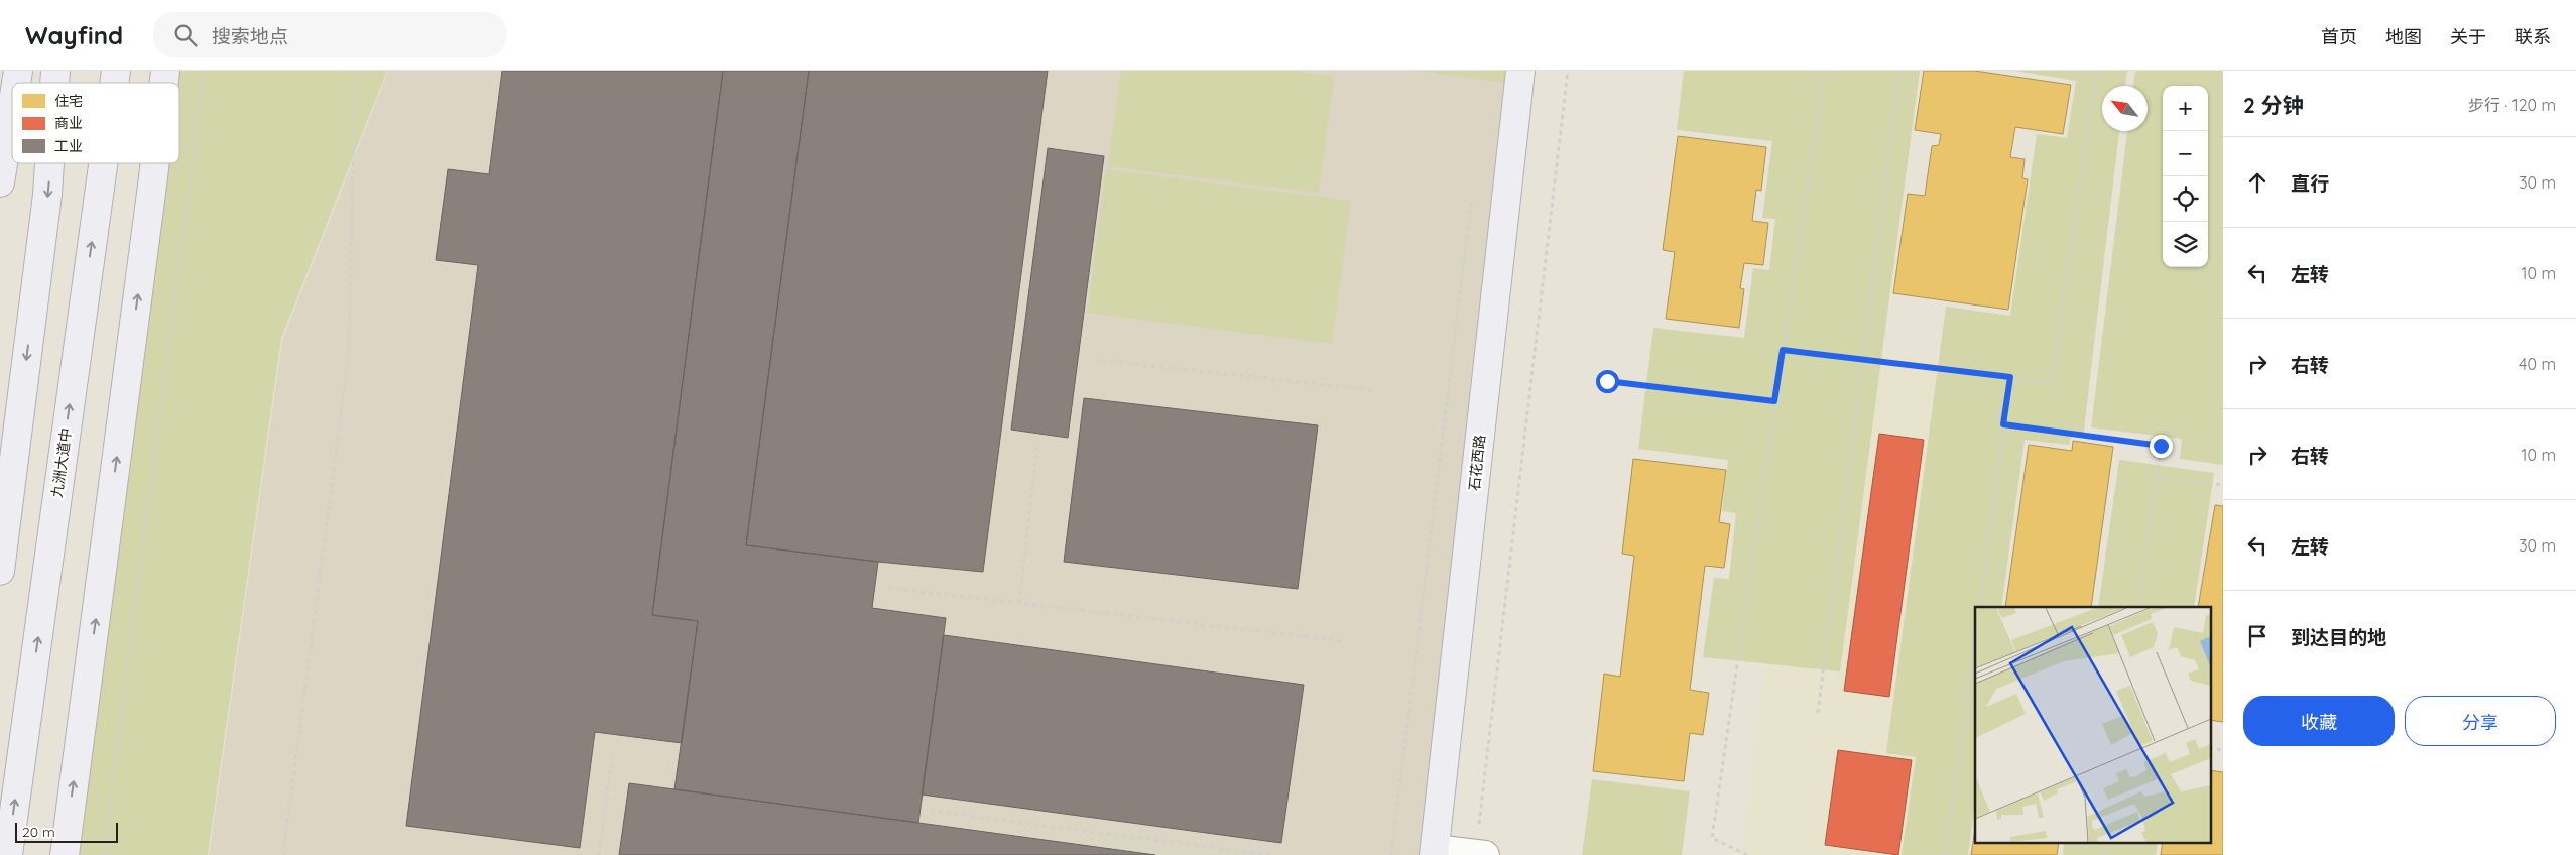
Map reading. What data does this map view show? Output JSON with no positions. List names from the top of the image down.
{
  "streets": {
    "main road": ["九洲大道中", "石花西路"]
  },
  "legend": ["住宅", "商业", "工业"],
  "scale_bar": "20 m",
  "north": "top left",
  "page": {
    "header": "Wayfind",
    "search": "搜索地点",
    "nav": [
      "首页",
      "地图",
      "关于",
      "联系"
    ],
    "heading": ["2 分钟", "步行 · 120 m"],
    "map_buttons": ["+", "−"],
    "list": [
      ["直行", "30 m"],
      ["左转", "10 m"],
      ["右转", "40 m"],
      ["右转", "10 m"],
      ["左转", "30 m"],
      "到达目的地"
    ],
    "buttons": ["收藏", "分享"],
    "scale": "20 m"
  }
}
